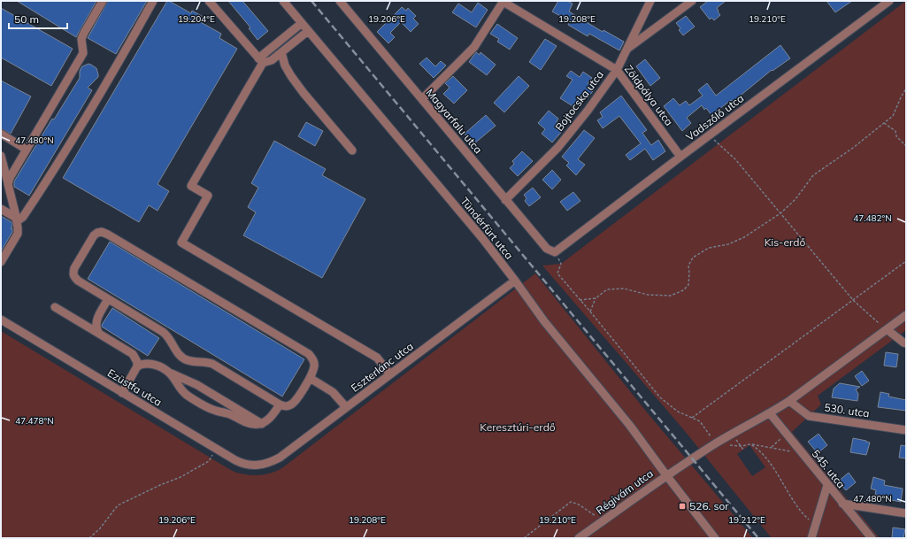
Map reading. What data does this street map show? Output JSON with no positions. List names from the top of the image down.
{
  "streets": {
    "street": [
      "Zöldpálya utca",
      "Bojtocska utca",
      "Vadszőlő utca",
      "Magyarfalu utca",
      "Tündérfürt utca",
      "Eszterlánc utca",
      "Ezüstfa utca",
      "530. utca",
      "545. utca",
      "Régivám utca"
    ]
  },
  "crossings": [
    ["Zöldpálya utca", "Bojtocska utca"],
    ["Zöldpálya utca", "Vadszőlő utca"],
    ["Bojtocska utca", "Magyarfalu utca"],
    ["Vadszőlő utca", "Magyarfalu utca"],
    ["Tündérfürt utca", "Eszterlánc utca"],
    ["Tündérfürt utca", "Régivám utca"],
    ["Eszterlánc utca", "Ezüstfa utca"]
  ],
  "parks": ["Kis-erdő", "Keresztúri-erdő"],
  "places": {
    "transit": ["526. sor"]
  },
  "scale_bar": "50 m",
  "coordinates": [
    "19.206°E",
    "19.208°E",
    "19.210°E",
    "19.204°E",
    "47.480°N",
    "47.482°N",
    "47.478°N",
    "19.212°E"
  ]
}
